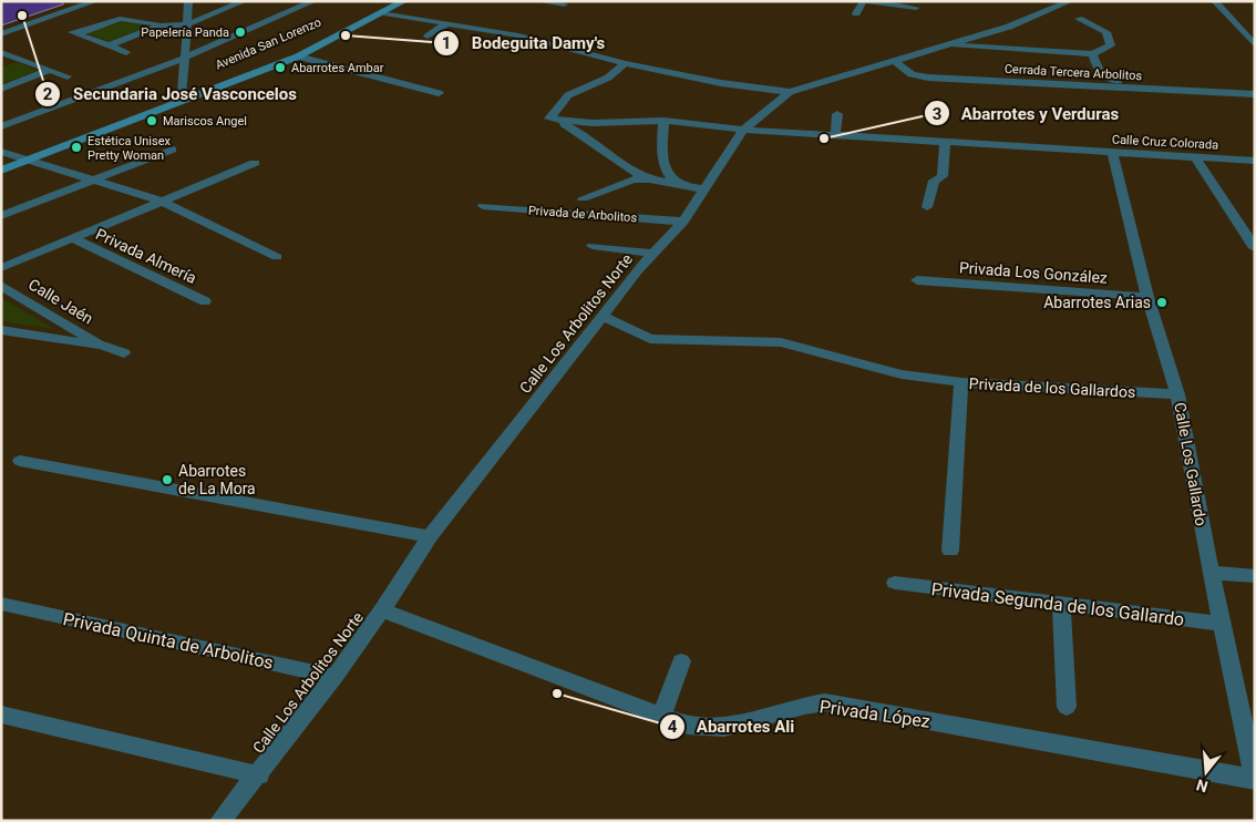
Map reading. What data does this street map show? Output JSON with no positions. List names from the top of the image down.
{
  "streets": {
    "street": [
      "Avenida San Lorenzo",
      "Cerrada Tercera Arbolitos",
      "Calle Cruz Colorada",
      "Privada de Arbolitos",
      "Privada Almería",
      "Privada Los González",
      "Calle Jaén",
      "Calle Los Arbolitos Norte",
      "Privada de los Gallardos",
      "Calle Los Gallardo",
      "Privada Segunda de los Gallardo",
      "Privada Quinta de Arbolitos",
      "Privada López"
    ]
  },
  "crossings": [
    ["Cerrada Tercera Arbolitos", "Calle Los Arbolitos Norte"],
    ["Calle Cruz Colorada", "Calle Los Arbolitos Norte"],
    ["Calle Cruz Colorada", "Calle Los Gallardo"],
    ["Privada de Arbolitos", "Calle Los Arbolitos Norte"],
    ["Privada Los González", "Calle Los Gallardo"],
    ["Calle Los Arbolitos Norte", "Privada Quinta de Arbolitos"],
    ["Calle Los Arbolitos Norte", "Privada López"],
    ["Privada de los Gallardos", "Calle Los Gallardo"],
    ["Calle Los Gallardo", "Privada Segunda de los Gallardo"],
    ["Calle Los Gallardo", "Privada López"]
  ],
  "places": [
    "Secundaria José Vasconcelos",
    "Papelería Panda",
    "Bodeguita Damy's",
    "Abarrotes Ambar",
    "Mariscos Angel",
    "Abarrotes y Verduras",
    "Estética Unisex Pretty Woman",
    "Abarrotes Arias",
    "Abarrotes de La Mora",
    "Abarrotes Ali"
  ],
  "north": "bottom"
}
